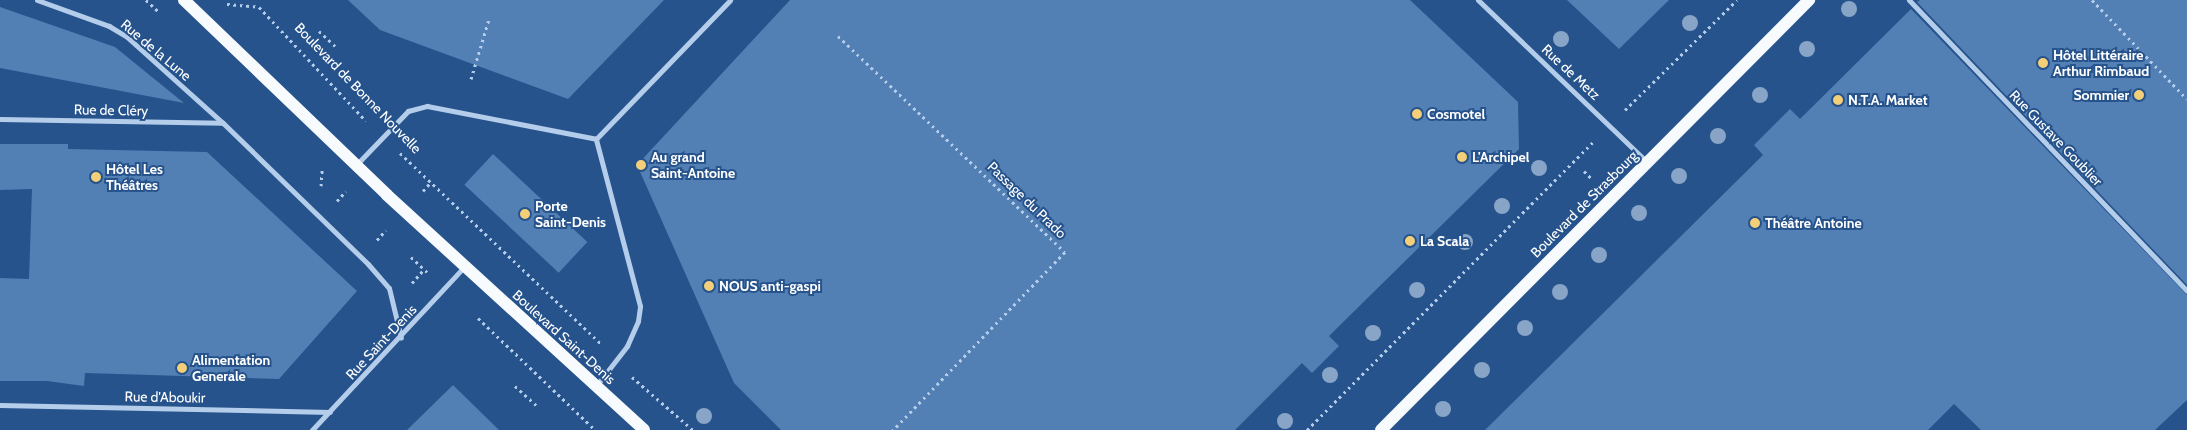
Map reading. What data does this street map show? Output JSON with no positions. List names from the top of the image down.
{
  "streets": {
    "main road": ["Boulevard de Strasbourg", "Boulevard Saint-Denis"],
    "street": [
      "Rue de la Lune",
      "Rue de Metz",
      "Rue de Cléry",
      "Rue Gustave Goublier",
      "Rue Saint-Denis",
      "Rue d'Aboukir"
    ],
    "path": ["Boulevard de Bonne Nouvelle", "Passage du Prado"]
  },
  "crossings": [
    ["Rue de la Lune", "Rue de Cléry"],
    ["Rue de Metz", "Boulevard de Strasbourg"],
    ["Boulevard de Bonne Nouvelle", "Boulevard Saint-Denis"],
    ["Boulevard Saint-Denis", "Rue Saint-Denis"],
    ["Rue Saint-Denis", "Rue d'Aboukir"]
  ],
  "places": [
    "Hôtel Littéraire Arthur Rimbaud",
    "Sommier",
    "N.T.A. Market",
    "Cosmotel",
    "L'Archipel",
    "Au grand Saint-Antoine",
    "Hôtel Les Théâtres",
    "Porte Saint-Denis",
    "Théâtre Antoine",
    "La Scala",
    "NOUS anti-gaspi",
    "Alimentation Generale"
  ]
}
